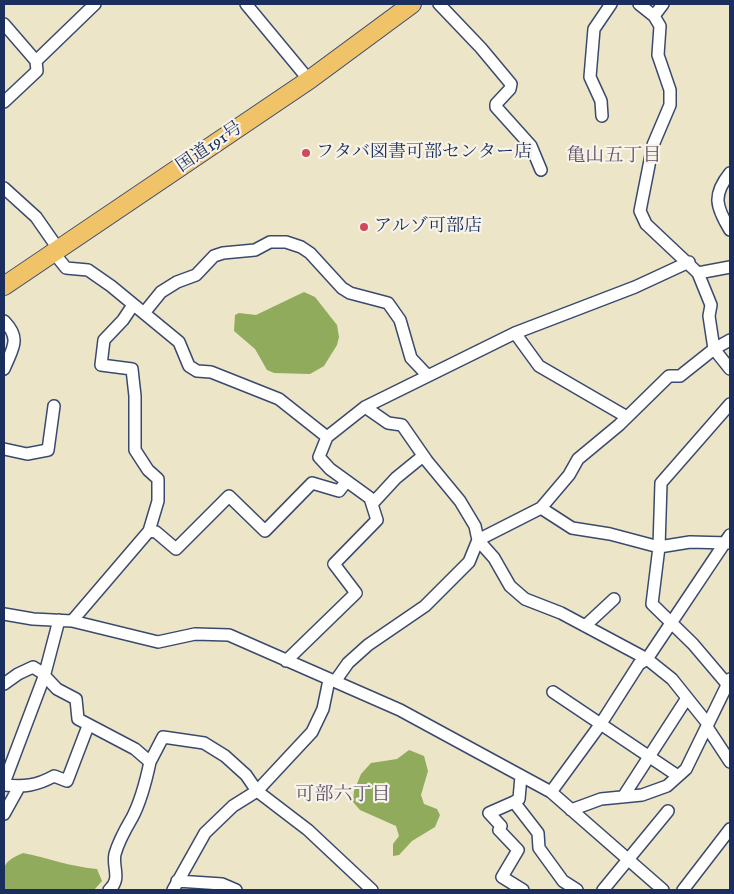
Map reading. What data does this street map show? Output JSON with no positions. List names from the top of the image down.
{
  "streets": {
    "highway": ["国道191号"]
  },
  "districts": ["亀山五丁目", "可部六丁目"],
  "places": ["フタバ図書可部センター店", "アルゾ可部店"]
}
